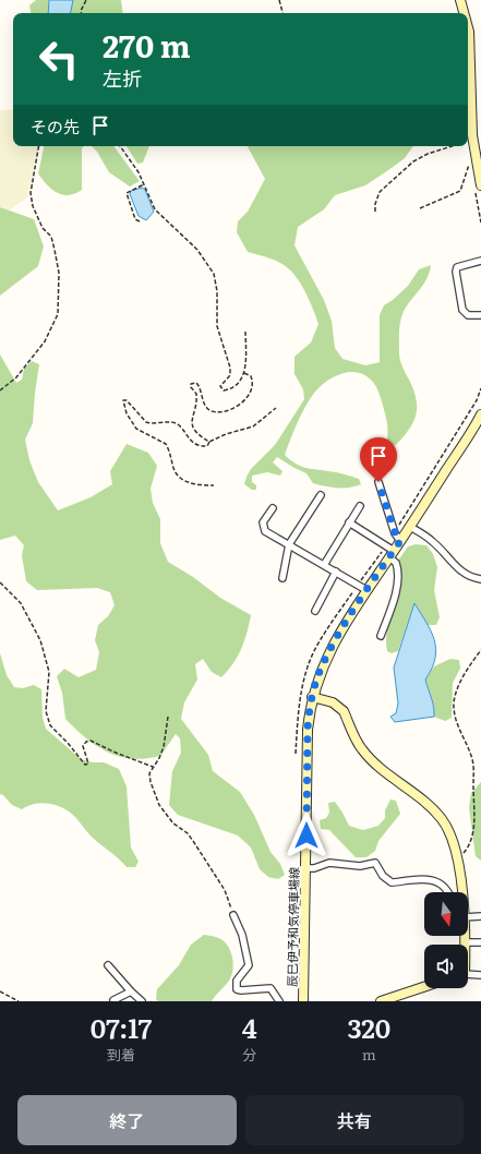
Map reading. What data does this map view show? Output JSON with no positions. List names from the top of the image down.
{
  "streets": {
    "main road": ["辰巳伊予和気停車場線"]
  },
  "north": "bottom",
  "page": {
    "turn": ["270 m", "左折"],
    "then": "その先",
    "eta": [
      "07:17",
      "到着",
      "4",
      "分",
      "320",
      "m"
    ],
    "buttons": ["終了", "共有"]
  }
}
